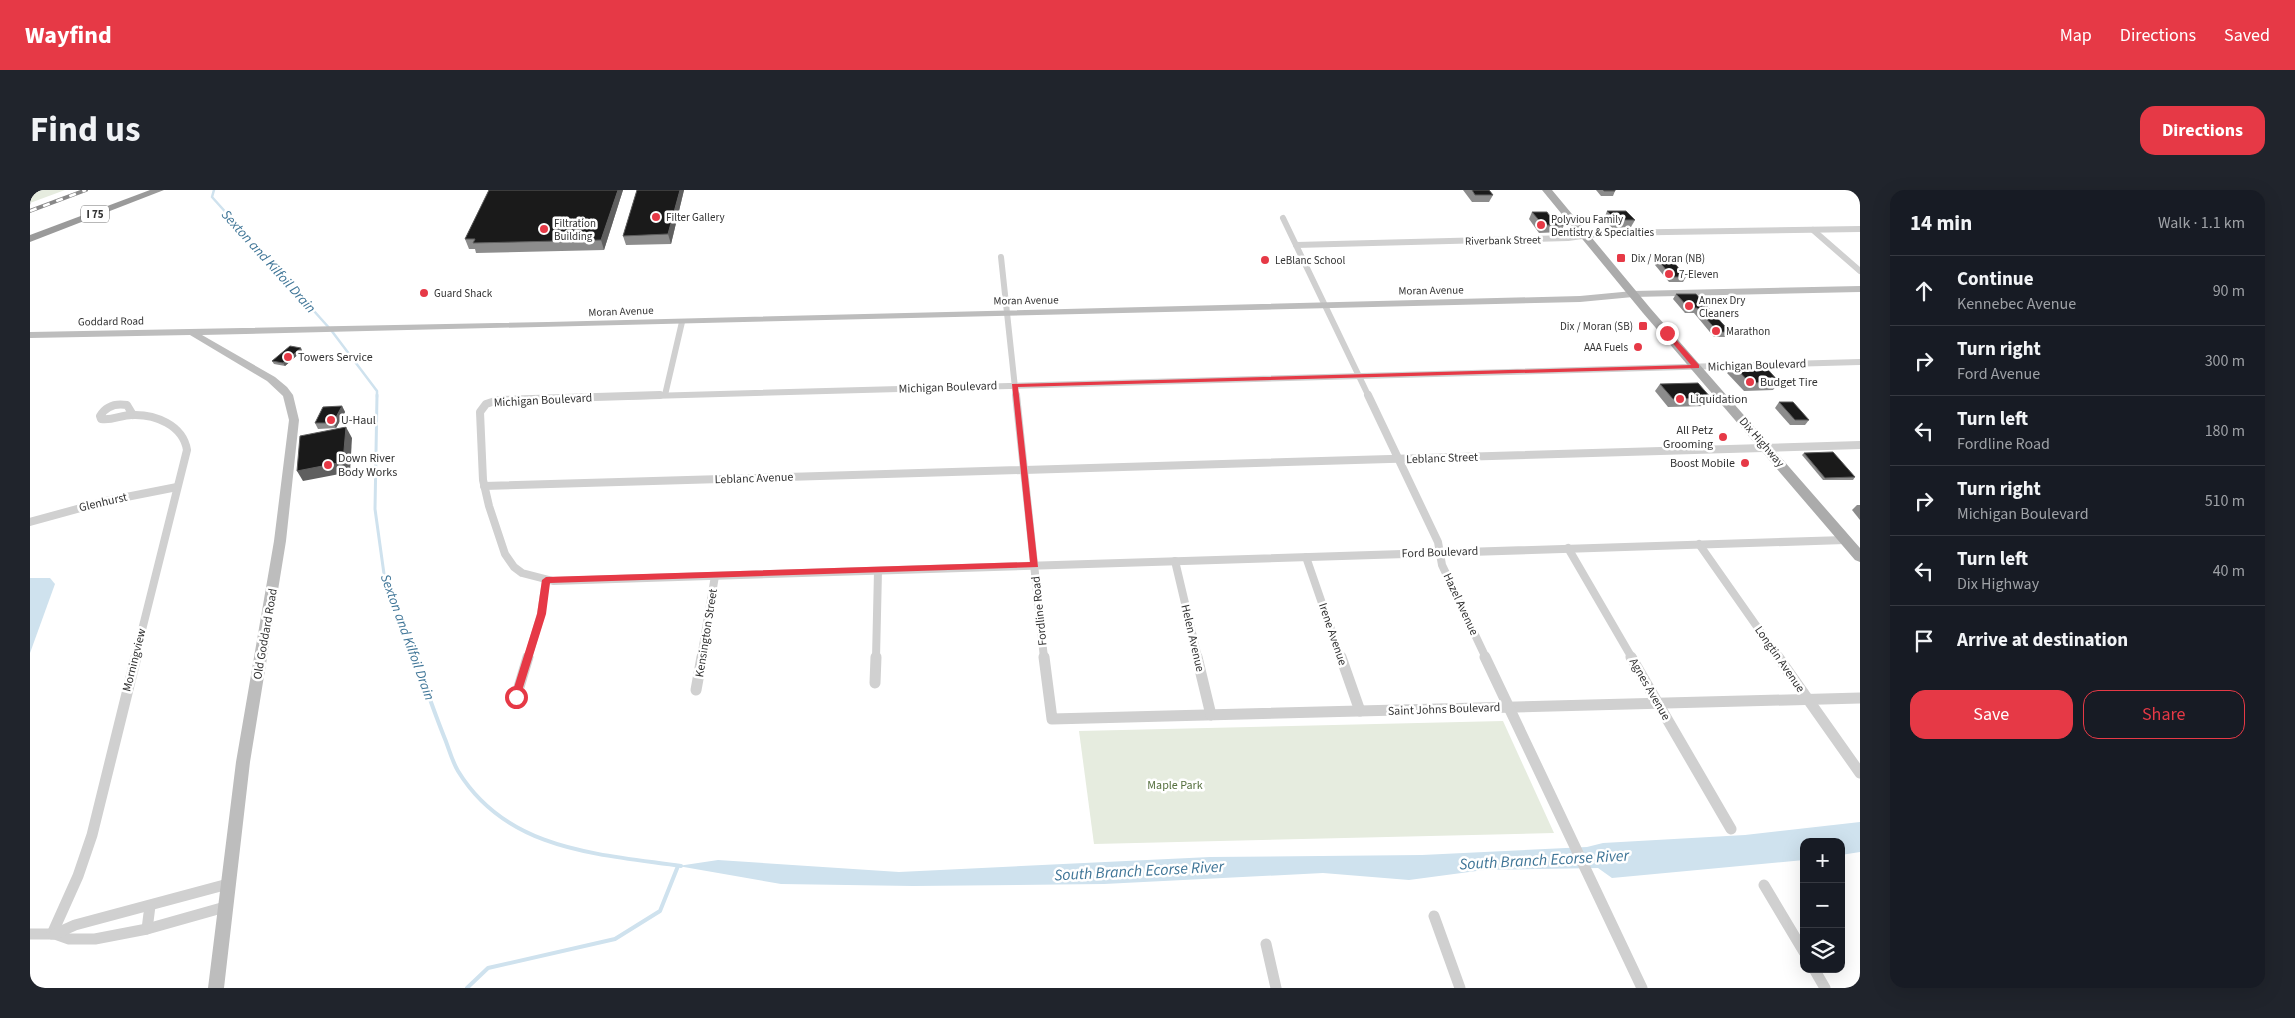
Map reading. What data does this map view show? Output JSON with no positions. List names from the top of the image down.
{
  "streets": {
    "highway": ["I 75"],
    "main road": [
      "Moran Avenue",
      "Goddard Road",
      "Dix Highway",
      "Old Goddard Road"
    ],
    "street": [
      "Riverbank Street",
      "Michigan Boulevard",
      "Leblanc Street",
      "Leblanc Avenue",
      "Glenhurst",
      "Ford Boulevard",
      "Hazel Avenue",
      "Fordline Road",
      "Kensington Street",
      "Irene Avenue",
      "Helen Avenue",
      "Longtin Avenue",
      "Morningview",
      "Agnes Avenue",
      "Saint Johns Boulevard"
    ]
  },
  "crossings": [
    ["Riverbank Street", "Dix Highway"],
    ["Riverbank Street", "Hazel Avenue"],
    ["Moran Avenue", "Goddard Road"],
    ["Moran Avenue", "Dix Highway"],
    ["Moran Avenue", "Hazel Avenue"],
    ["Moran Avenue", "Fordline Road"],
    ["Moran Avenue", "Old Goddard Road"],
    ["Goddard Road", "Old Goddard Road"],
    ["Michigan Boulevard", "Dix Highway"],
    ["Michigan Boulevard", "Ford Boulevard"],
    ["Michigan Boulevard", "Hazel Avenue"],
    ["Michigan Boulevard", "Fordline Road"],
    ["Dix Highway", "Leblanc Street"],
    ["Dix Highway", "Ford Boulevard"],
    ["Leblanc Street", "Leblanc Avenue"],
    ["Leblanc Street", "Hazel Avenue"],
    ["Leblanc Street", "Fordline Road"],
    ["Leblanc Avenue", "Ford Boulevard"],
    ["Leblanc Avenue", "Fordline Road"],
    ["Glenhurst", "Morningview"],
    ["Ford Boulevard", "Hazel Avenue"],
    ["Ford Boulevard", "Fordline Road"],
    ["Ford Boulevard", "Kensington Street"],
    ["Ford Boulevard", "Irene Avenue"],
    ["Ford Boulevard", "Helen Avenue"],
    ["Ford Boulevard", "Longtin Avenue"],
    ["Ford Boulevard", "Agnes Avenue"],
    ["Hazel Avenue", "Saint Johns Boulevard"],
    ["Fordline Road", "Saint Johns Boulevard"],
    ["Irene Avenue", "Saint Johns Boulevard"],
    ["Helen Avenue", "Saint Johns Boulevard"],
    ["Longtin Avenue", "Saint Johns Boulevard"],
    ["Agnes Avenue", "Saint Johns Boulevard"]
  ],
  "water": ["Sexton and Kilfoil Drain", "South Branch Ecorse River"],
  "parks": ["Maple Park"],
  "places": {
    "other": [
      "Filter Gallery",
      "Polyviou Family Dentistry & Specialties",
      "Filtration Building",
      "LeBlanc School",
      "7-Eleven",
      "Guard Shack",
      "Annex Dry Cleaners",
      "Marathon",
      "AAA Fuels",
      "Towers Service",
      "Budget Tire",
      "Liquidation",
      "U-Haul",
      "All Petz Grooming",
      "Boost Mobile",
      "Down River Body Works"
    ],
    "transit": ["Dix / Moran (NB)", "Dix / Moran (SB)"]
  },
  "page": {
    "header": "Wayfind",
    "nav": ["Map", "Directions", "Saved"],
    "title": "Find us",
    "buttons": [
      "Directions",
      ["Save", "Share"]
    ],
    "heading": ["14 min", "Walk · 1.1 km"],
    "list": [
      ["Continue", "Kennebec Avenue", "90 m"],
      ["Turn right", "Ford Avenue", "300 m"],
      ["Turn left", "Fordline Road", "180 m"],
      ["Turn right", "Michigan Boulevard", "510 m"],
      ["Turn left", "Dix Highway", "40 m"],
      "Arrive at destination"
    ],
    "map_buttons": ["+", "−"]
  }
}
